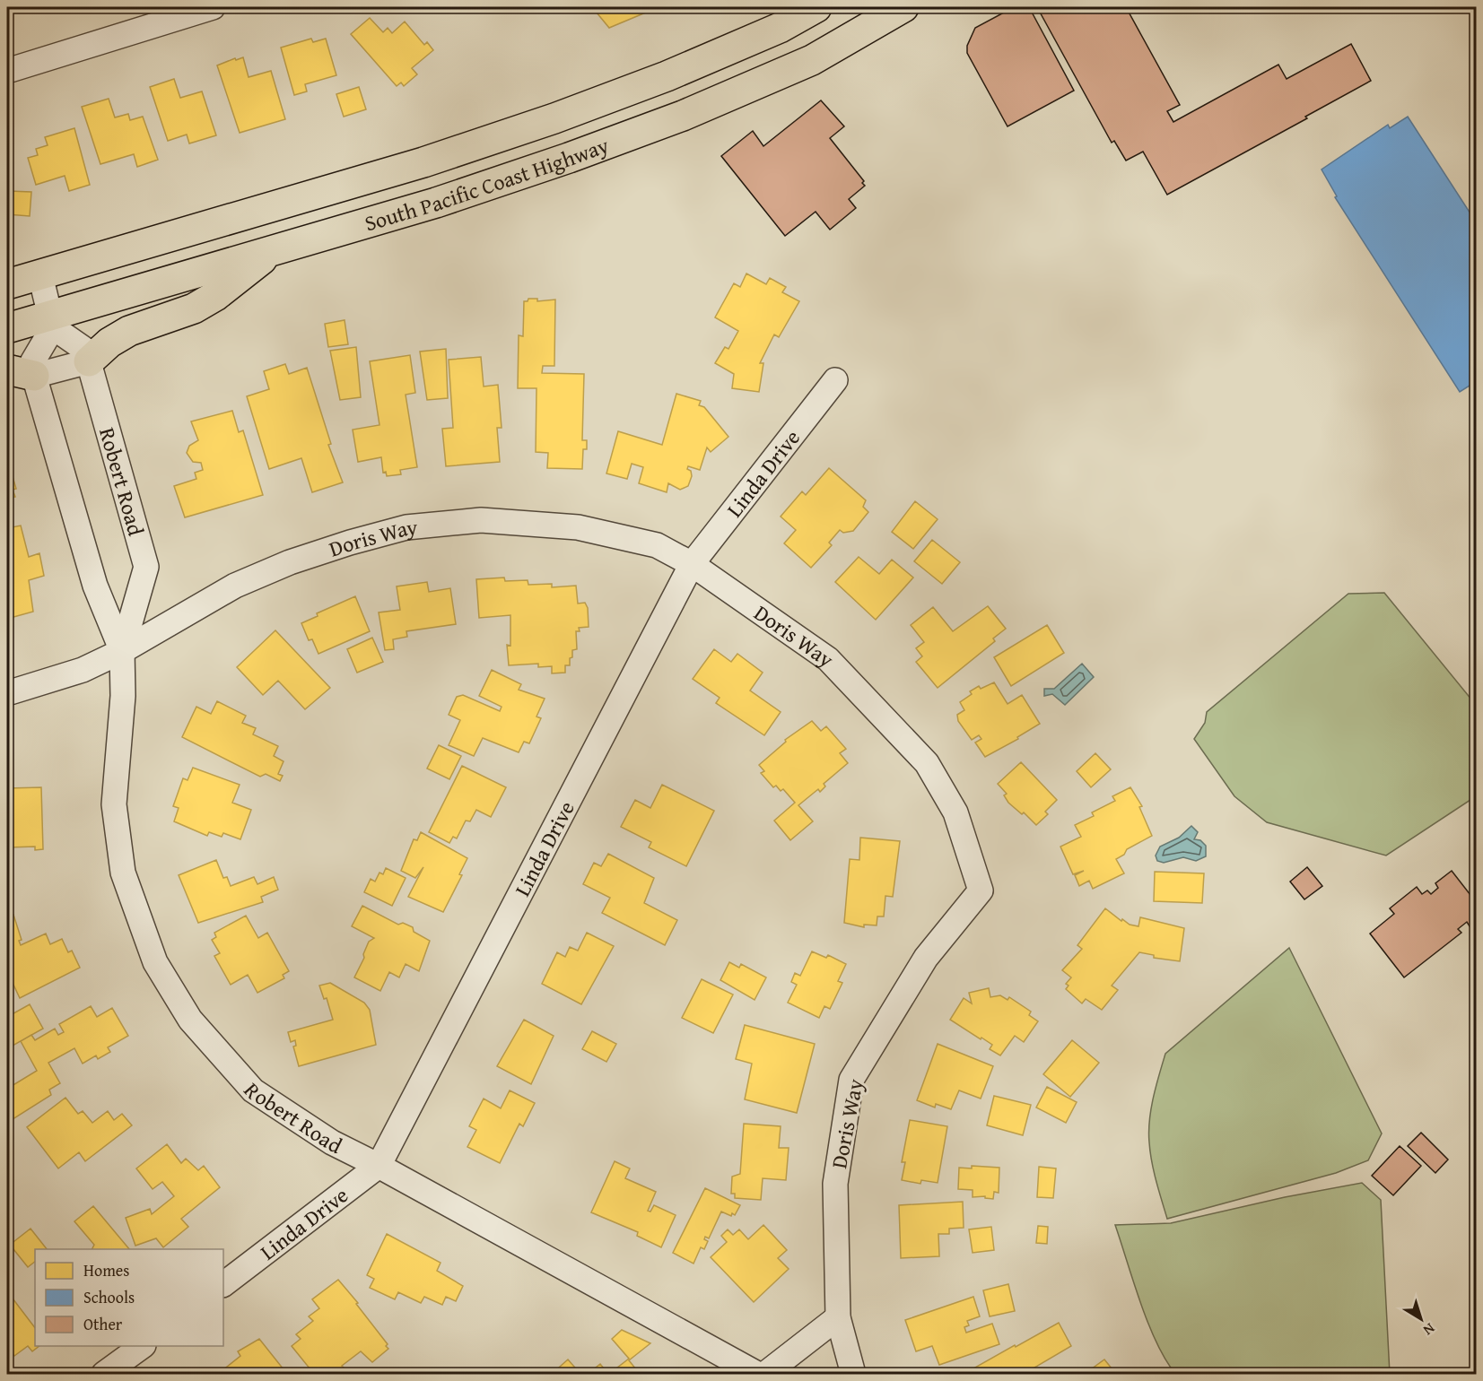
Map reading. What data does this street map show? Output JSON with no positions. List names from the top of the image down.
{
  "streets": {
    "highway": ["South Pacific Coast Highway"],
    "street": ["Linda Drive", "Robert Road", "Doris Way"]
  },
  "crossings": [
    ["South Pacific Coast Highway", "Robert Road"],
    ["Linda Drive", "Robert Road"],
    ["Linda Drive", "Doris Way"],
    ["Robert Road", "Doris Way"]
  ],
  "legend": ["Homes", "Schools", "Other"],
  "north": "bottom right"
}
